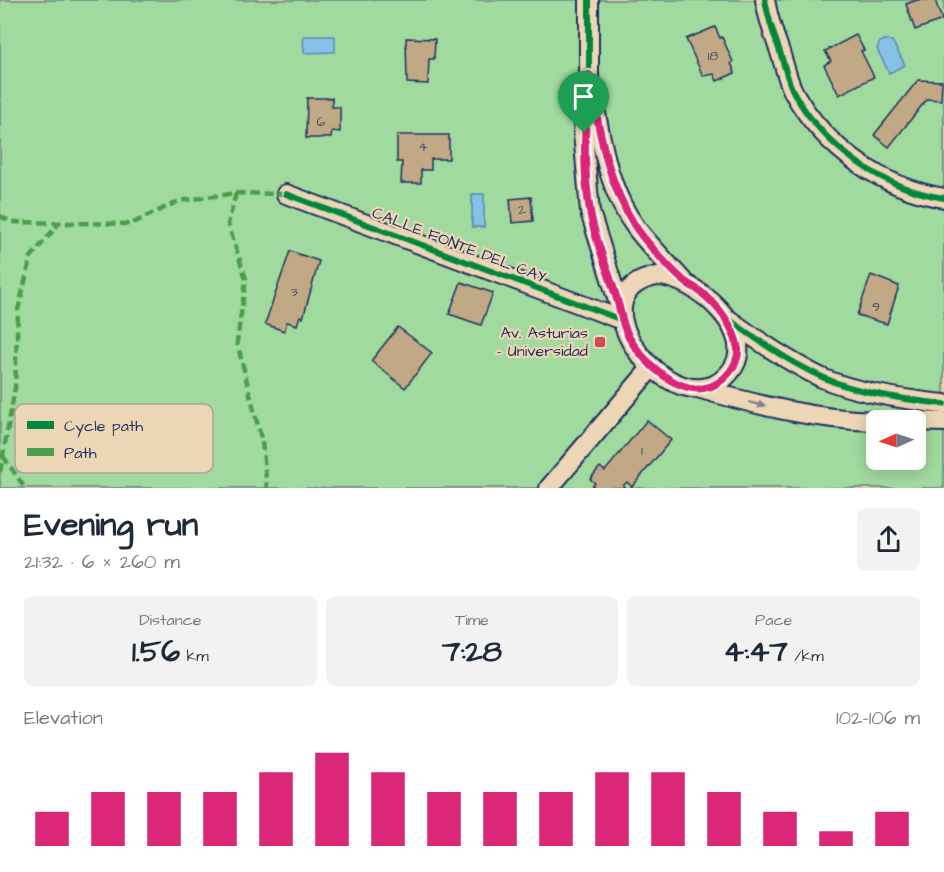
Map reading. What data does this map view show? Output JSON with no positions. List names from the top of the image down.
{
  "streets": {
    "street": ["CALLE FONTE DEL CAY"]
  },
  "places": {
    "transit": ["Av. Asturias - Universidad"]
  },
  "house_numbers": [
    "18",
    "6",
    "4",
    "2",
    "3",
    "9",
    "1"
  ],
  "legend": ["Cycle path", "Path"],
  "north": "left",
  "page": {
    "heading": ["Evening run", "21:32 · 6 × 260 m"],
    "stats": [
      ["Distance", "1.56 km"],
      ["Time", "7:28"],
      ["Pace", "4:47 /km"]
    ],
    "chart": ["Elevation", "102–106 m"]
  }
}
